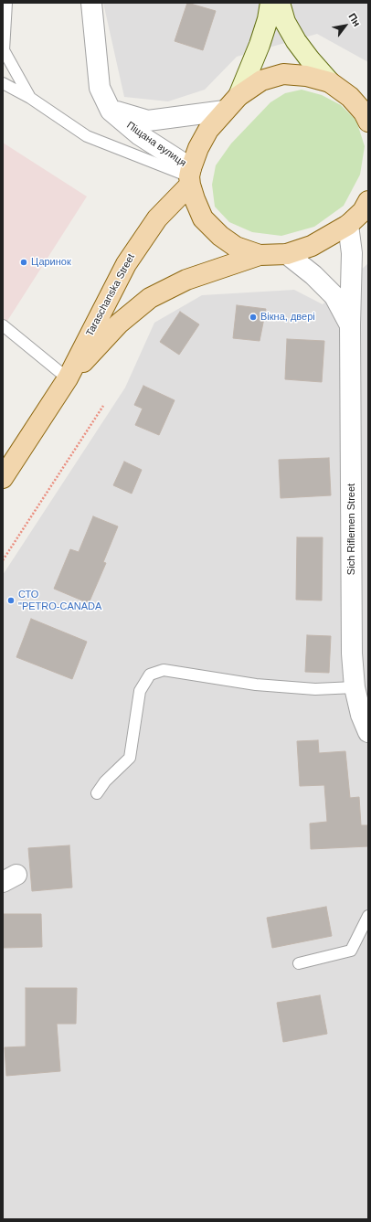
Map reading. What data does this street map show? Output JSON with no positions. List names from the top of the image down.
{
  "streets": {
    "main road": ["Taraschanska Street"],
    "street": ["Піщана вулиця", "Sich Riflemen Street"]
  },
  "crossings": [
    ["Піщана вулиця", "Taraschanska Street"]
  ],
  "places": ["Царинок", "Вікна, двері", "СТО \"PETRO-CANADA"],
  "north": "top right"
}
